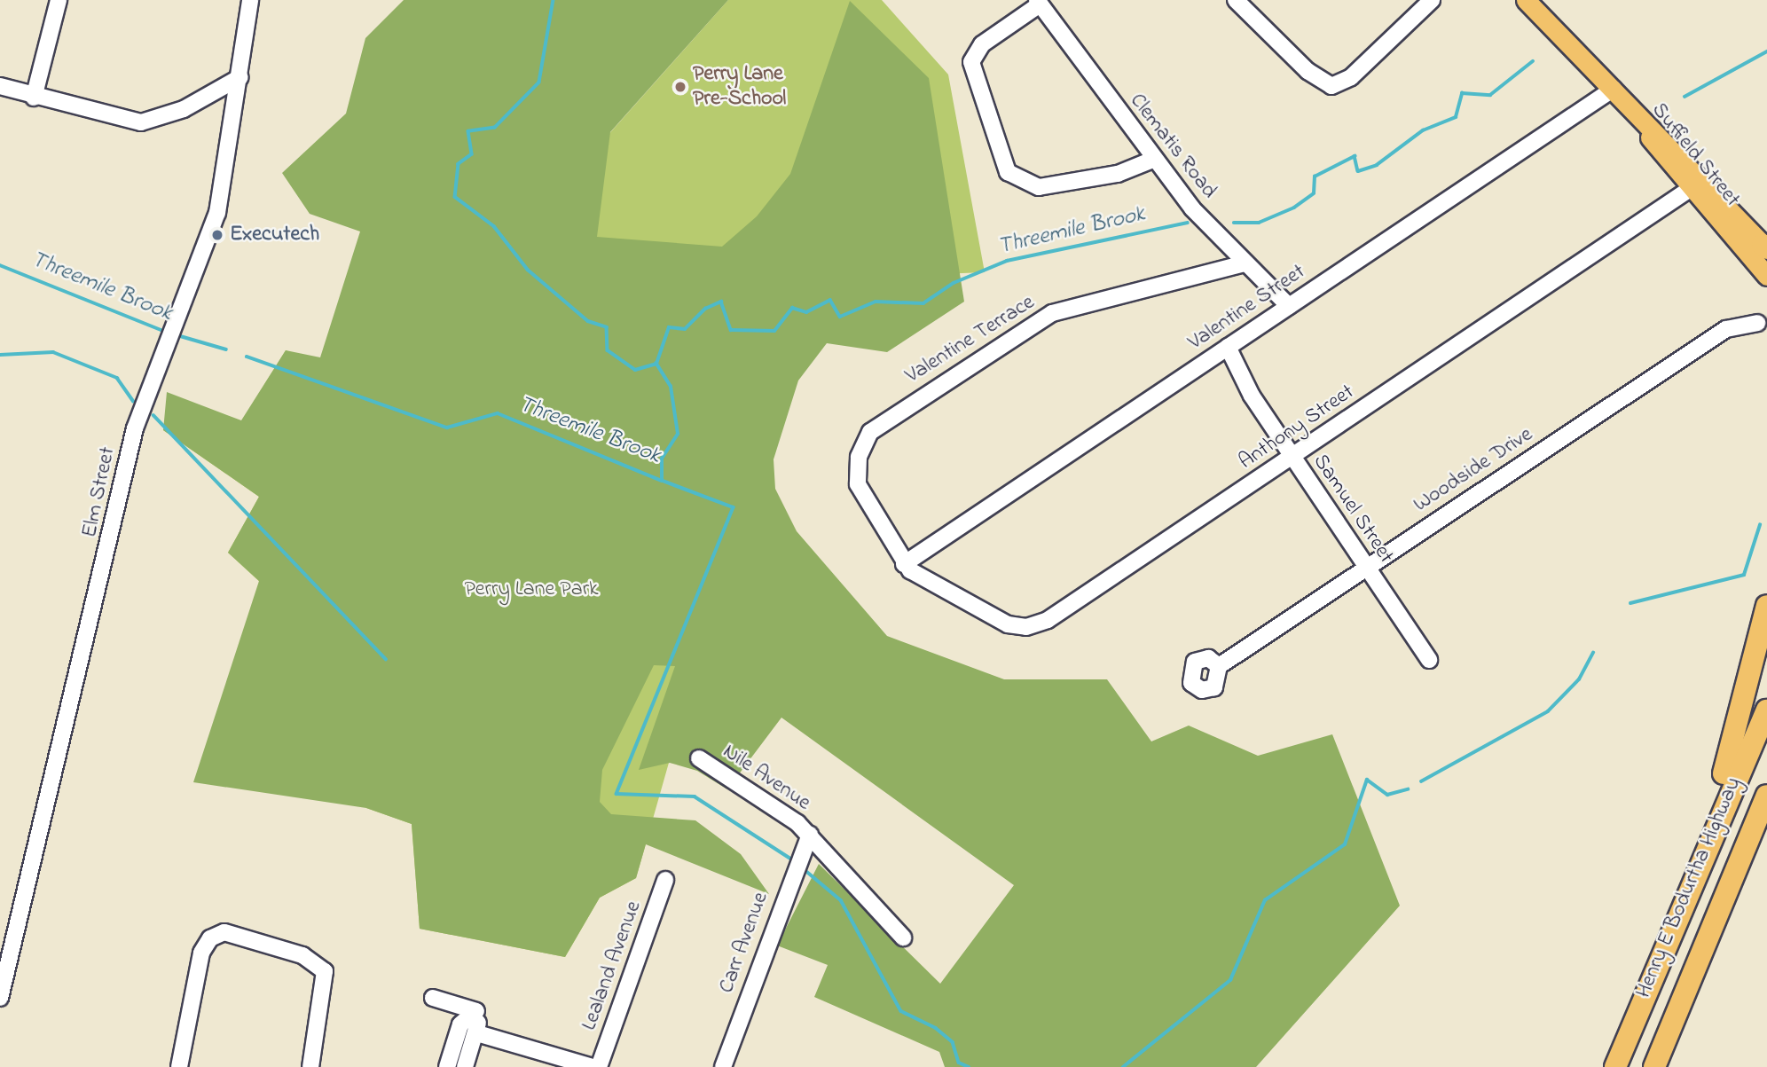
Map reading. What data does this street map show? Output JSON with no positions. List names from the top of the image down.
{
  "streets": {
    "highway": ["Henry E Bodurtha Highway"],
    "main road": ["Suffield Street"],
    "street": [
      "Clematis Road",
      "Valentine Street",
      "Valentine Terrace",
      "Anthony Street",
      "Woodside Drive",
      "Elm Street",
      "Samuel Street",
      "Nile Avenue",
      "Carr Avenue",
      "Lealand Avenue"
    ]
  },
  "crossings": [
    ["Clematis Road", "Valentine Street"],
    ["Clematis Road", "Valentine Terrace"],
    ["Suffield Street", "Valentine Street"],
    ["Suffield Street", "Anthony Street"],
    ["Valentine Street", "Valentine Terrace"],
    ["Valentine Street", "Anthony Street"],
    ["Valentine Street", "Samuel Street"],
    ["Valentine Terrace", "Anthony Street"],
    ["Anthony Street", "Samuel Street"],
    ["Woodside Drive", "Samuel Street"],
    ["Nile Avenue", "Carr Avenue"]
  ],
  "water": ["Threemile Brook"],
  "parks": ["Perry Lane Park"],
  "places": ["Perry Lane Pre-School", "Executech"]
}
